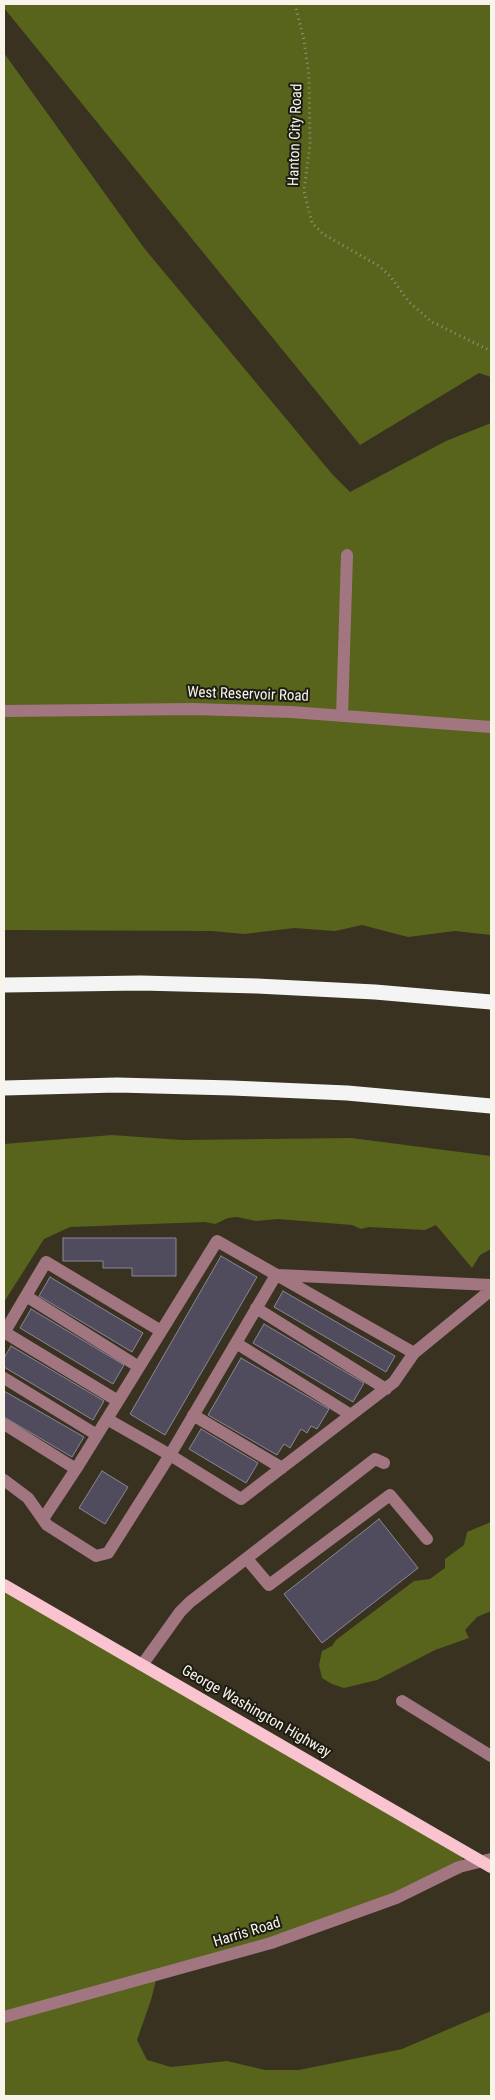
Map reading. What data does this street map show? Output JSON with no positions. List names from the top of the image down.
{
  "streets": {
    "main road": ["George Washington Highway"],
    "street": ["West Reservoir Road", "Harris Road"],
    "path": ["Hanton City Road"]
  },
  "crossings": [
    ["George Washington Highway", "Harris Road"]
  ]
}
